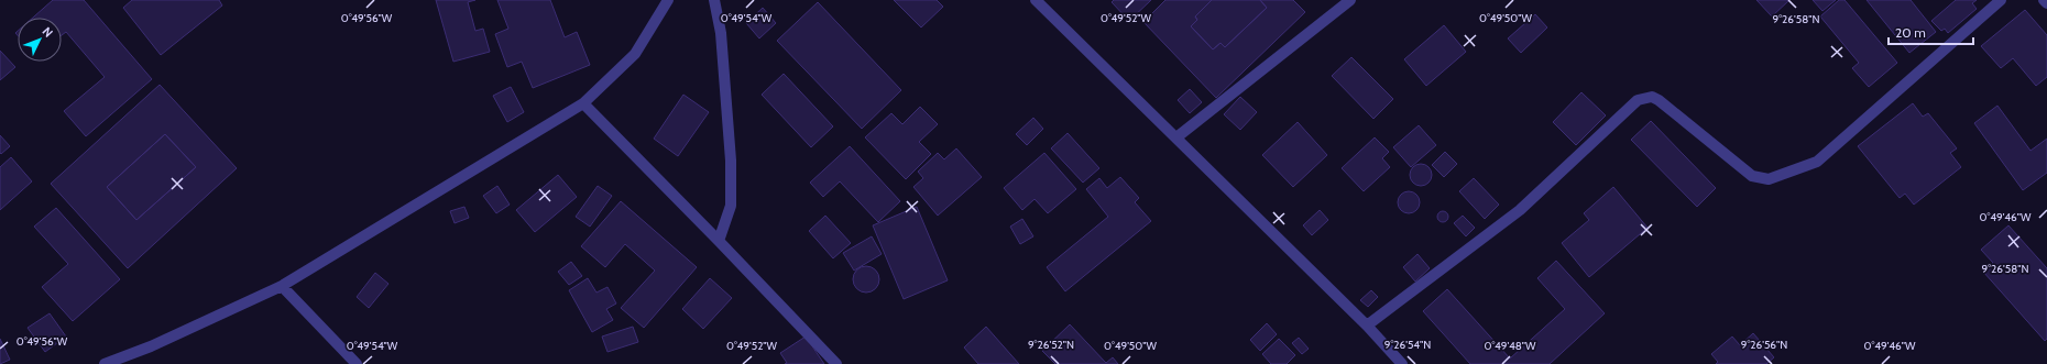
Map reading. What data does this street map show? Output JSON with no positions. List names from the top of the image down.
{
  "scale_bar": "20 m",
  "north": "top right",
  "coordinates": [
    "0°49'56\"W",
    "0°49'54\"W",
    "0°49'52\"W",
    "0°49'50\"W",
    "9°26'58\"N",
    "0°49'46\"W",
    "9°26'52\"N",
    "9°26'54\"N",
    "9°26'56\"N",
    "0°49'48\"W"
  ]
}
